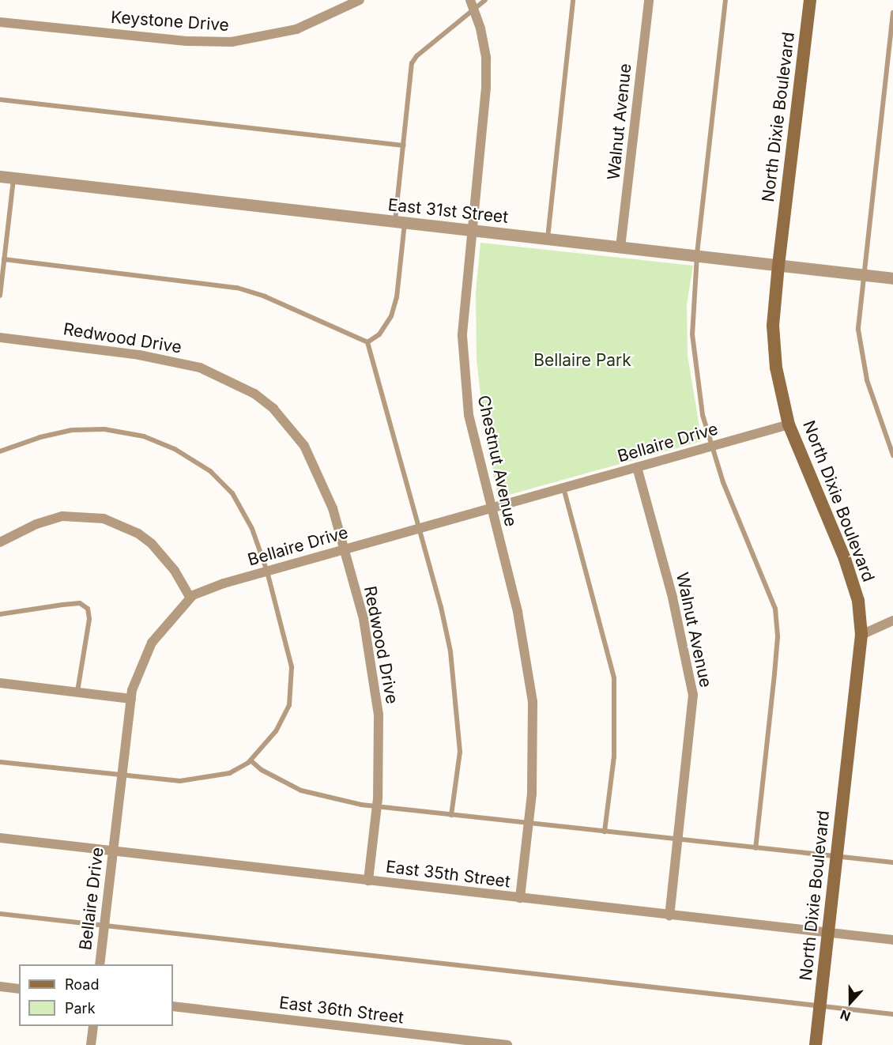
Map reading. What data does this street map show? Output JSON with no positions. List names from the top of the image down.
{
  "streets": {
    "main road": ["North Dixie Boulevard"],
    "street": [
      "Keystone Drive",
      "Walnut Avenue",
      "East 31st Street",
      "Redwood Drive",
      "Bellaire Drive",
      "Chestnut Avenue",
      "East 35th Street",
      "East 36th Street"
    ]
  },
  "crossings": [
    ["North Dixie Boulevard", "East 31st Street"],
    ["North Dixie Boulevard", "Bellaire Drive"],
    ["North Dixie Boulevard", "East 35th Street"],
    ["Walnut Avenue", "East 31st Street"],
    ["Walnut Avenue", "Bellaire Drive"],
    ["Walnut Avenue", "East 35th Street"],
    ["East 31st Street", "Chestnut Avenue"],
    ["Redwood Drive", "Bellaire Drive"],
    ["Redwood Drive", "East 35th Street"],
    ["Bellaire Drive", "Chestnut Avenue"],
    ["Bellaire Drive", "East 35th Street"],
    ["Chestnut Avenue", "East 35th Street"]
  ],
  "parks": ["Bellaire Park"],
  "legend": ["Road", "Park"],
  "north": "bottom"
}
